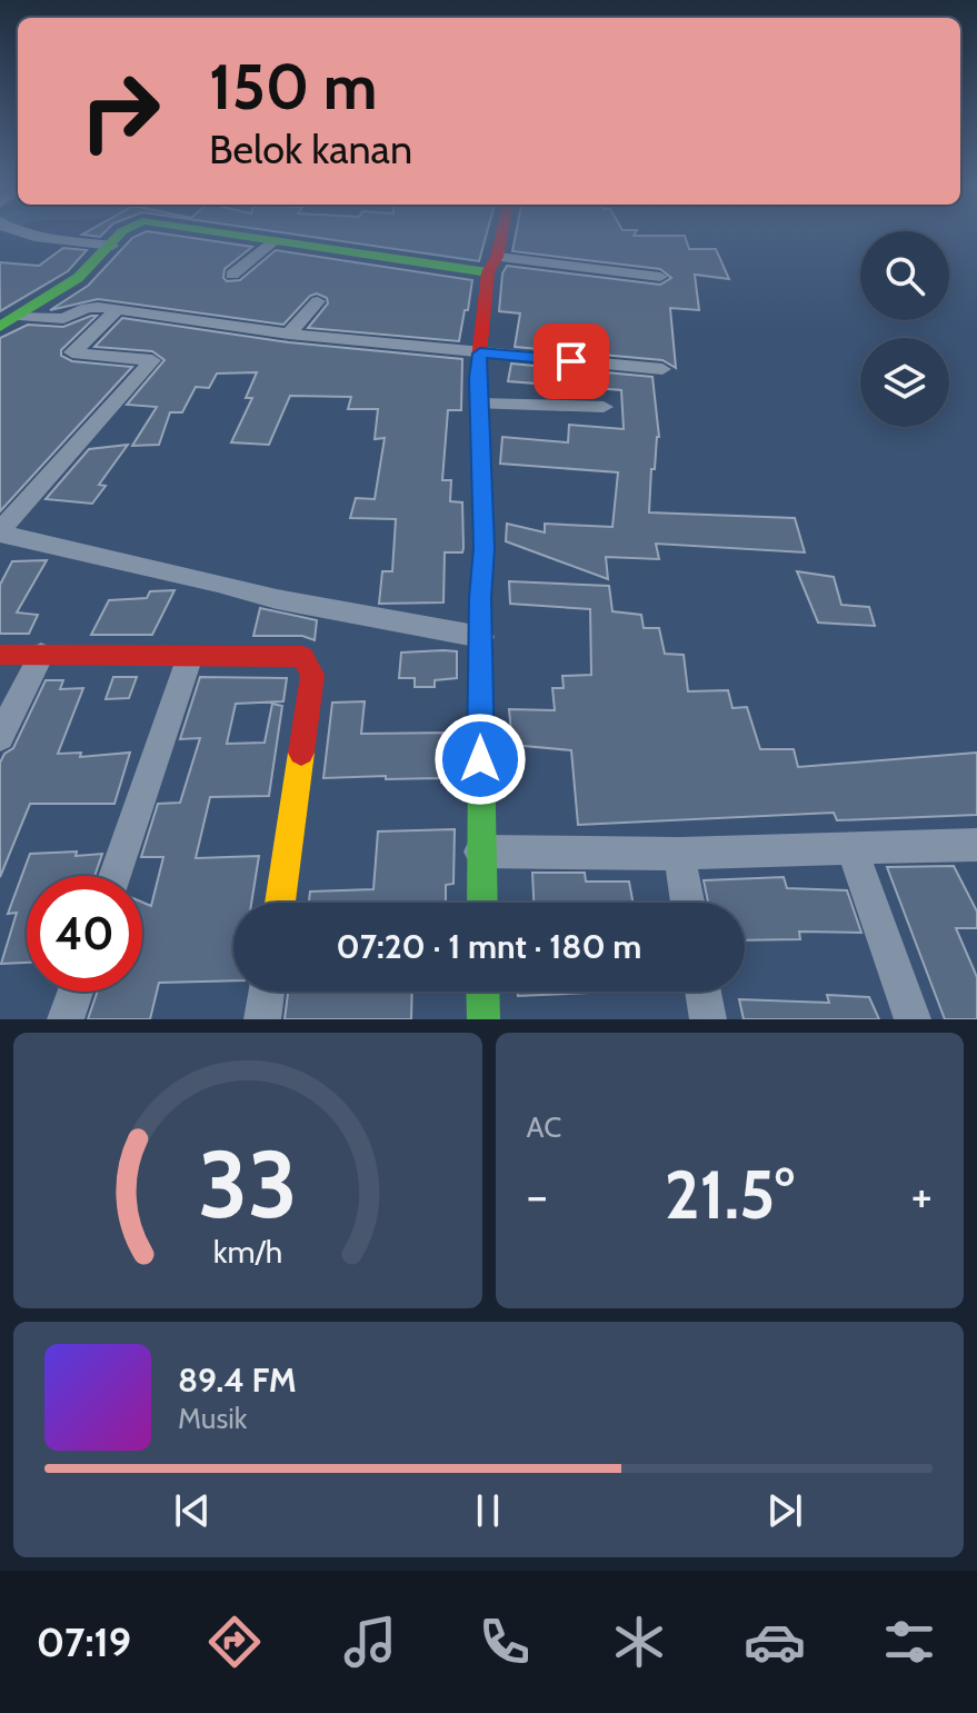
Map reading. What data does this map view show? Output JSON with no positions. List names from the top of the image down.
{
  "page": {
    "turn": ["150 m", "Belok kanan"],
    "limit": "40",
    "trip": "07:20 · 1 mnt · 180 m",
    "tile": "AC",
    "heat": ["−", "21.5°", "+"],
    "song": ["89.4 FM", "Musik"],
    "tabs": "07:19",
    "gauge": ["33", "km/h"]
  }
}
